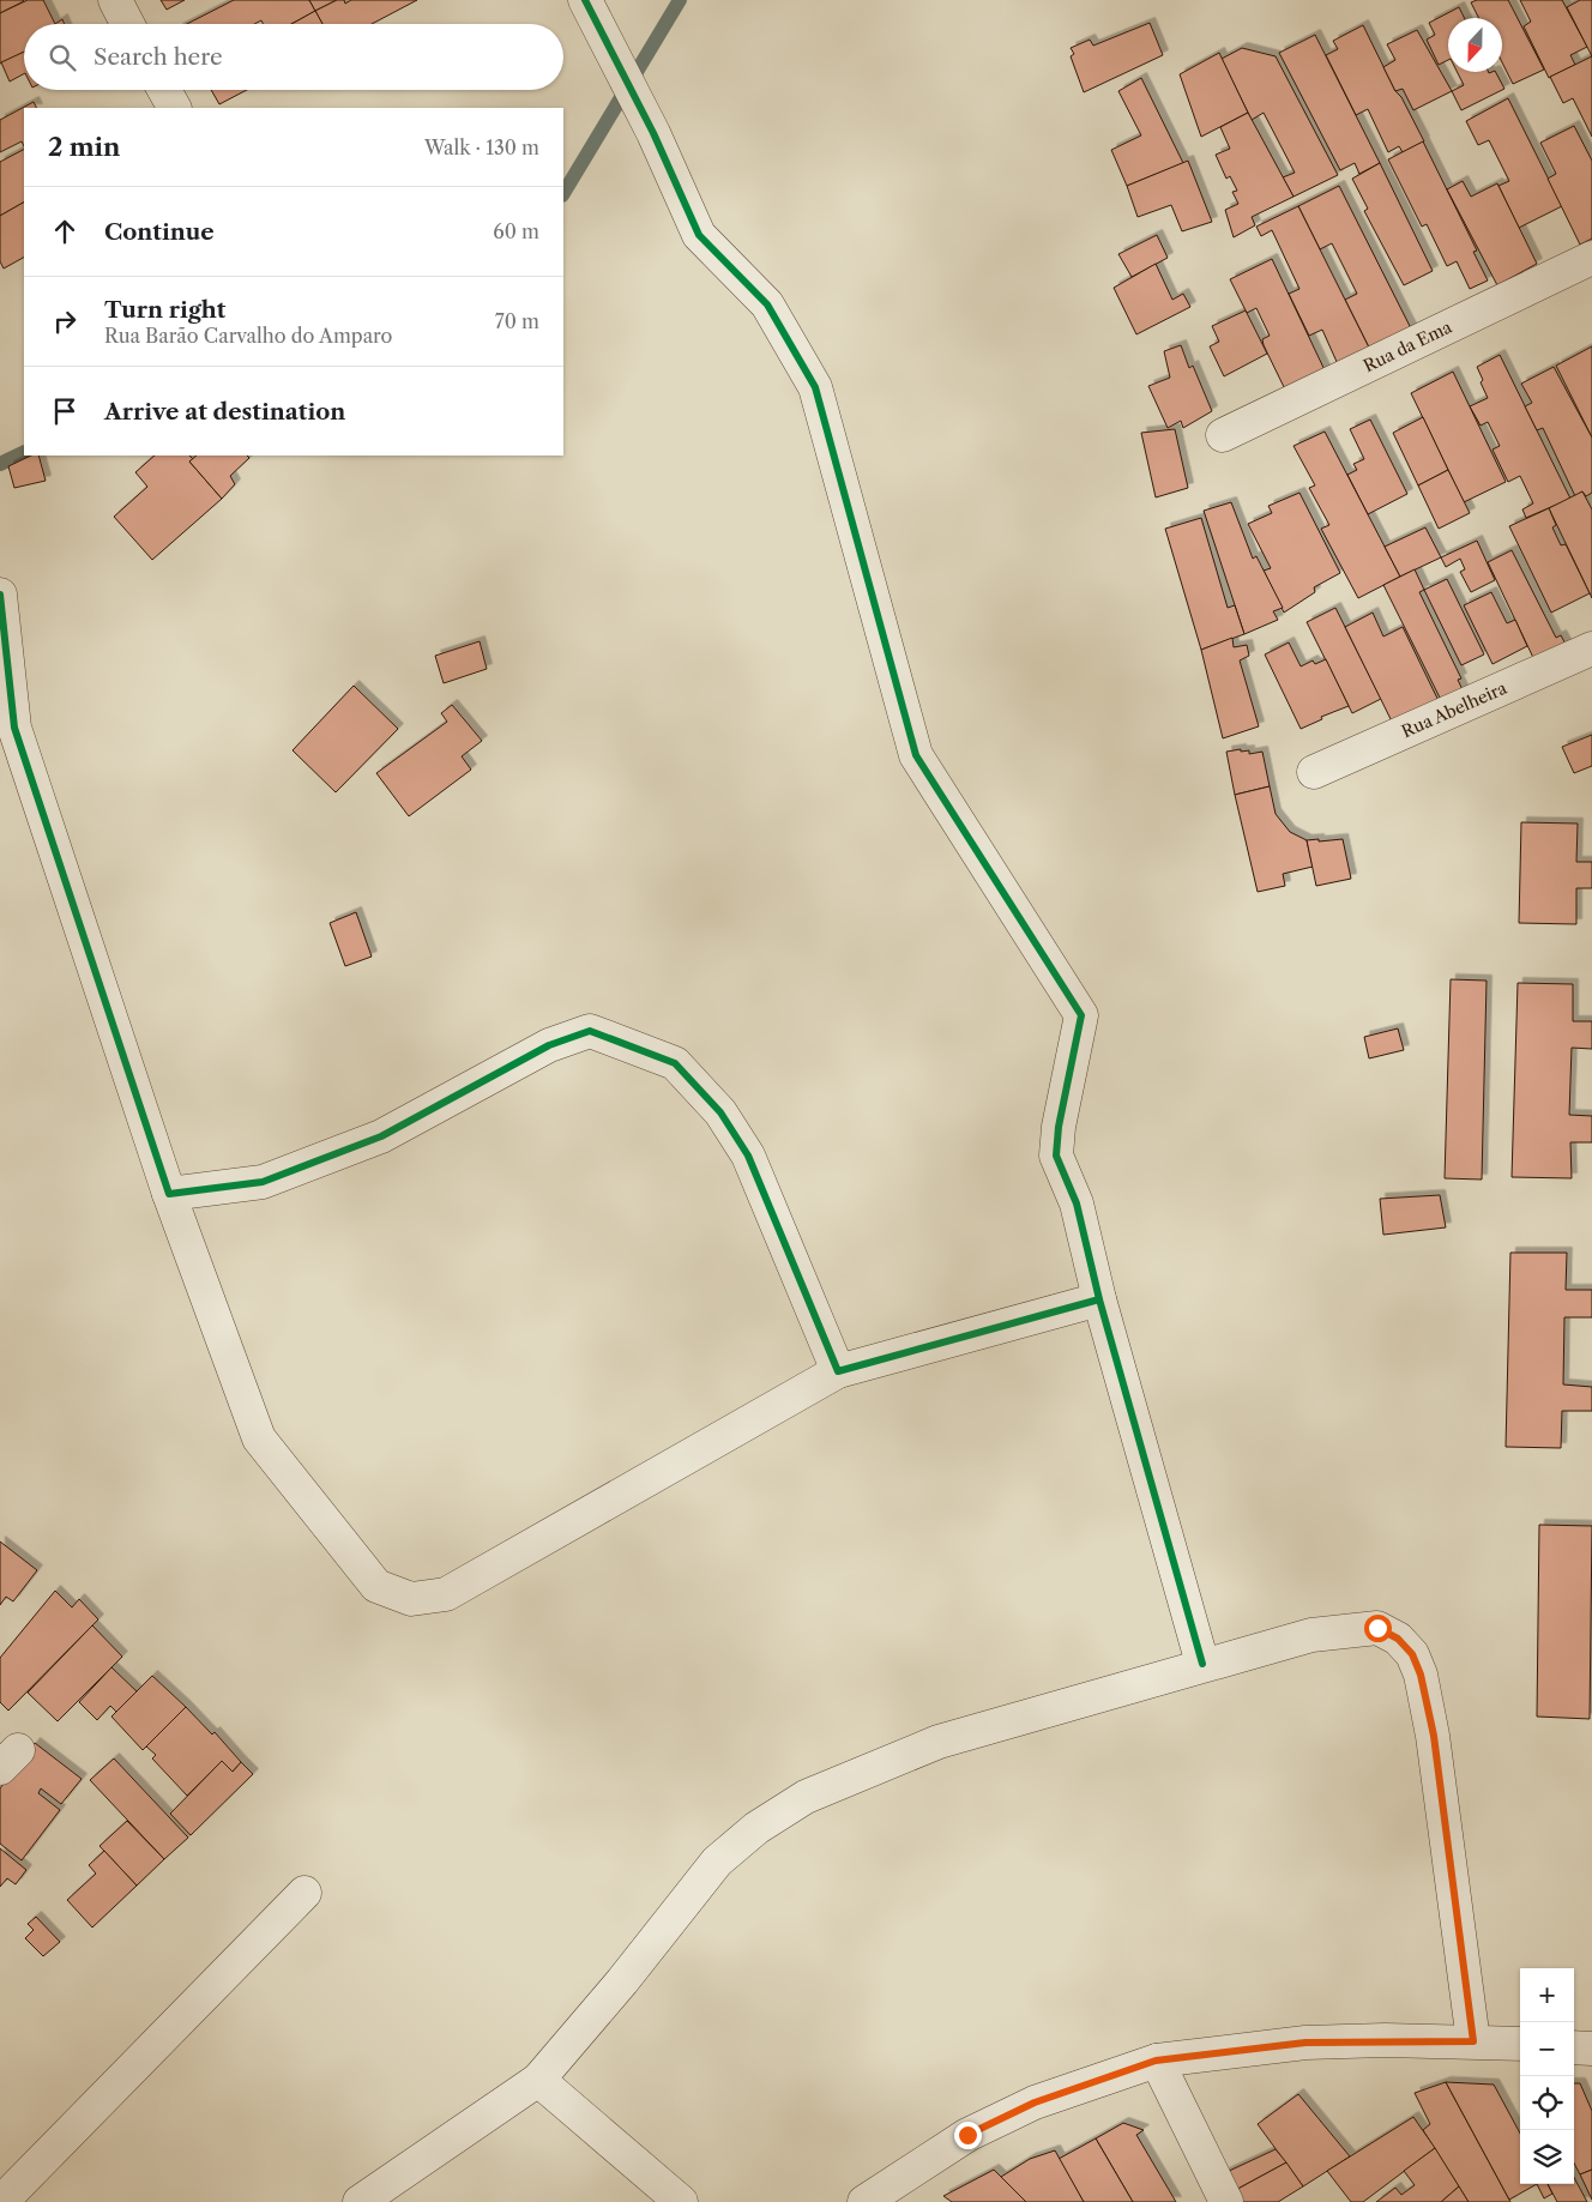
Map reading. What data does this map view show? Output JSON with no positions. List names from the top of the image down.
{
  "streets": {
    "street": ["Rua da Ema", "Rua Abelheira"]
  },
  "north": "bottom",
  "page": {
    "search": "Search here",
    "heading": ["2 min", "Walk · 130 m"],
    "list": [
      ["Continue", "60 m"],
      ["Turn right", "Rua Barão Carvalho do Amparo", "70 m"],
      "Arrive at destination"
    ],
    "map_buttons": ["+", "−"]
  }
}
